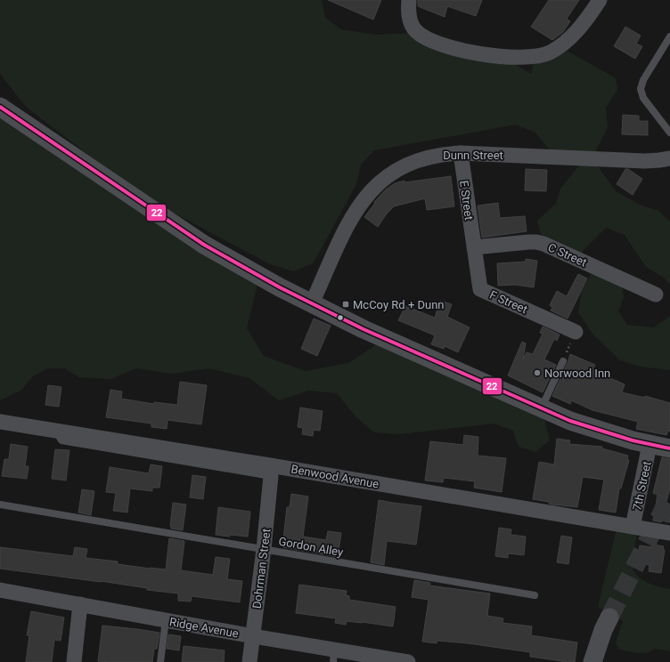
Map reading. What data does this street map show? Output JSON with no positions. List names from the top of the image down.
{
  "streets": {
    "street": [
      "Dunn Street",
      "E Street",
      "C Street",
      "F Street",
      "Benwood Avenue",
      "7th Street",
      "Dohrman Street",
      "Ridge Avenue"
    ],
    "lane": ["Gordon Alley"]
  },
  "crossings": [
    ["Dunn Street", "E Street"],
    ["E Street", "C Street"],
    ["E Street", "F Street"],
    ["C Street", "F Street"],
    ["Benwood Avenue", "7th Street"],
    ["Gordon Alley", "Dohrman Street"],
    ["Dohrman Street", "Ridge Avenue"]
  ],
  "places": {
    "transit": ["McCoy Rd + Dunn"],
    "other": ["Norwood Inn"]
  },
  "lines": ["transit line 22"]
}
